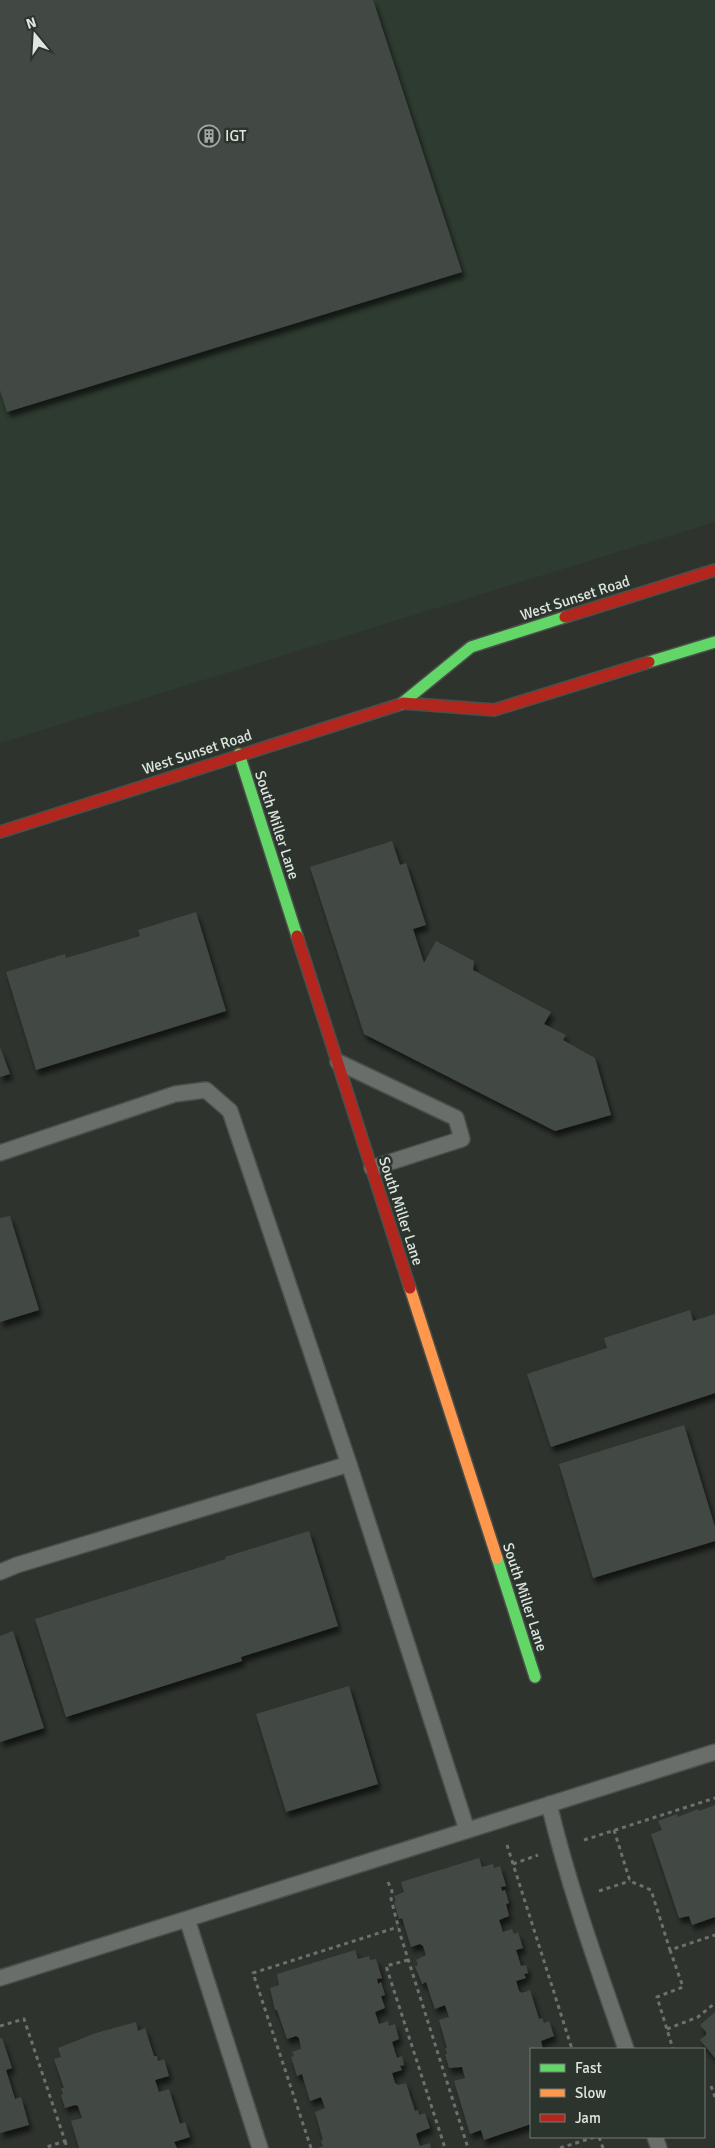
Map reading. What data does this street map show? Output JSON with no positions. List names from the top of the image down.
{
  "streets": {
    "main road": ["West Sunset Road", "South Miller Lane"]
  },
  "crossings": [
    ["West Sunset Road", "South Miller Lane"]
  ],
  "places": {
    "building": ["IGT"]
  },
  "legend": ["Fast", "Slow", "Jam"],
  "north": "top"
}
